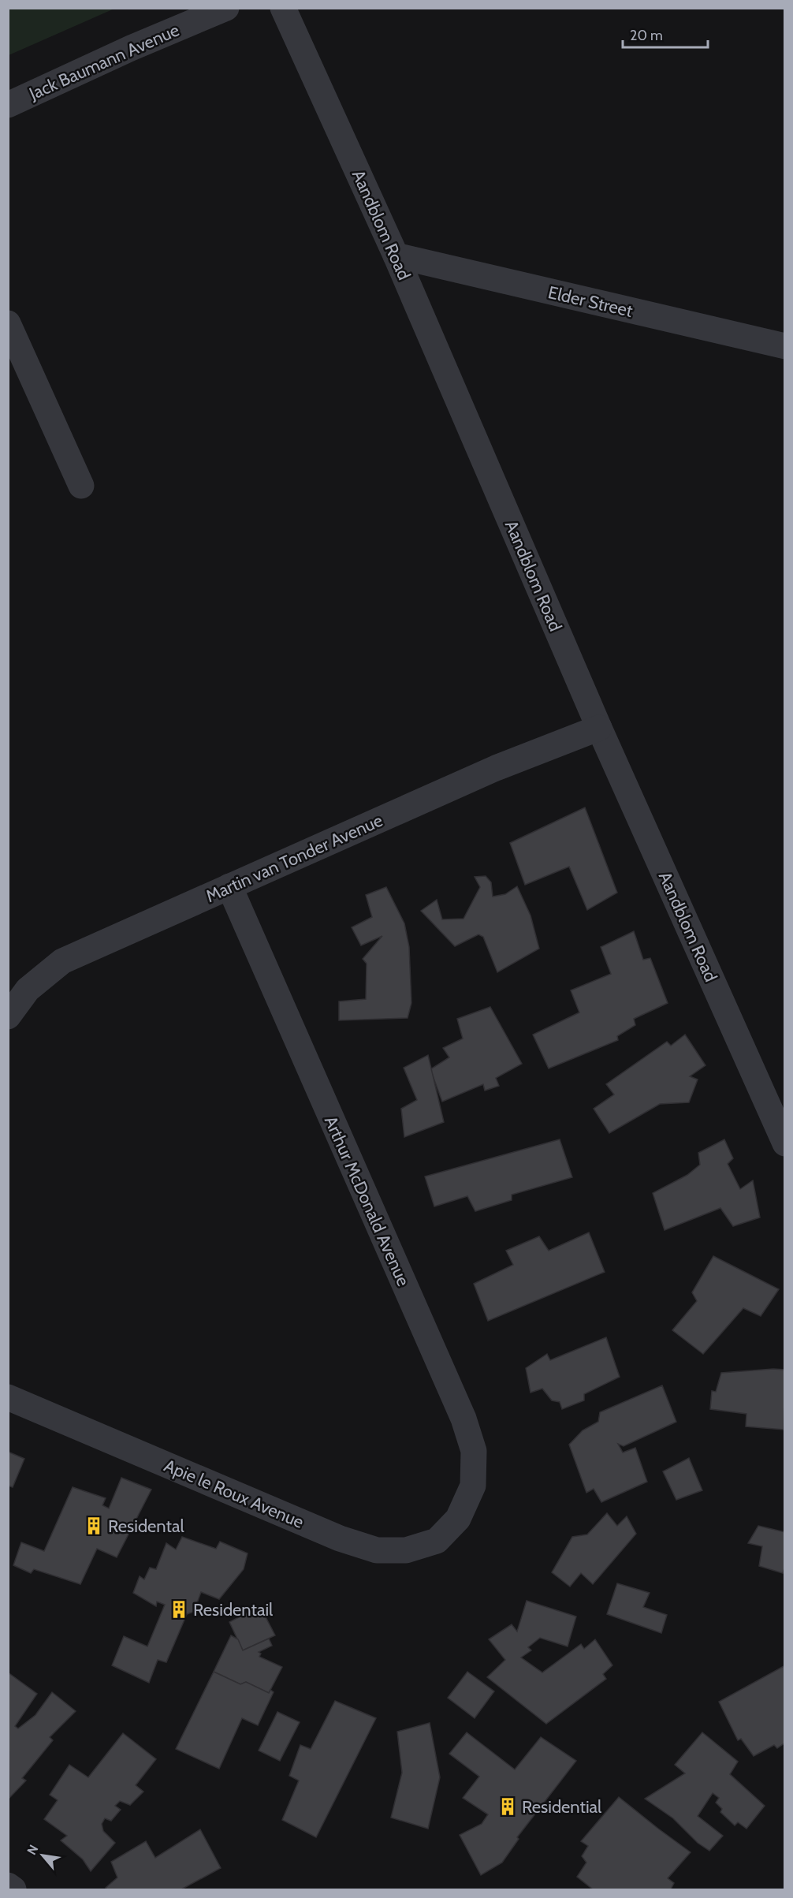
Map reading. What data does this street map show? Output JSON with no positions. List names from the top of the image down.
{
  "streets": {
    "street": [
      "Jack Baumann Avenue",
      "Aandblom Road",
      "Elder Street",
      "Martin van Tonder Avenue",
      "Arthur McDonald Avenue",
      "Apie le Roux Avenue"
    ]
  },
  "crossings": [
    ["Aandblom Road", "Elder Street"],
    ["Aandblom Road", "Martin van Tonder Avenue"],
    ["Martin van Tonder Avenue", "Arthur McDonald Avenue"],
    ["Arthur McDonald Avenue", "Apie le Roux Avenue"]
  ],
  "places": {
    "building": ["Residental", "Residentail", "Residential"]
  },
  "scale_bar": "20 m",
  "north": "top left"
}
